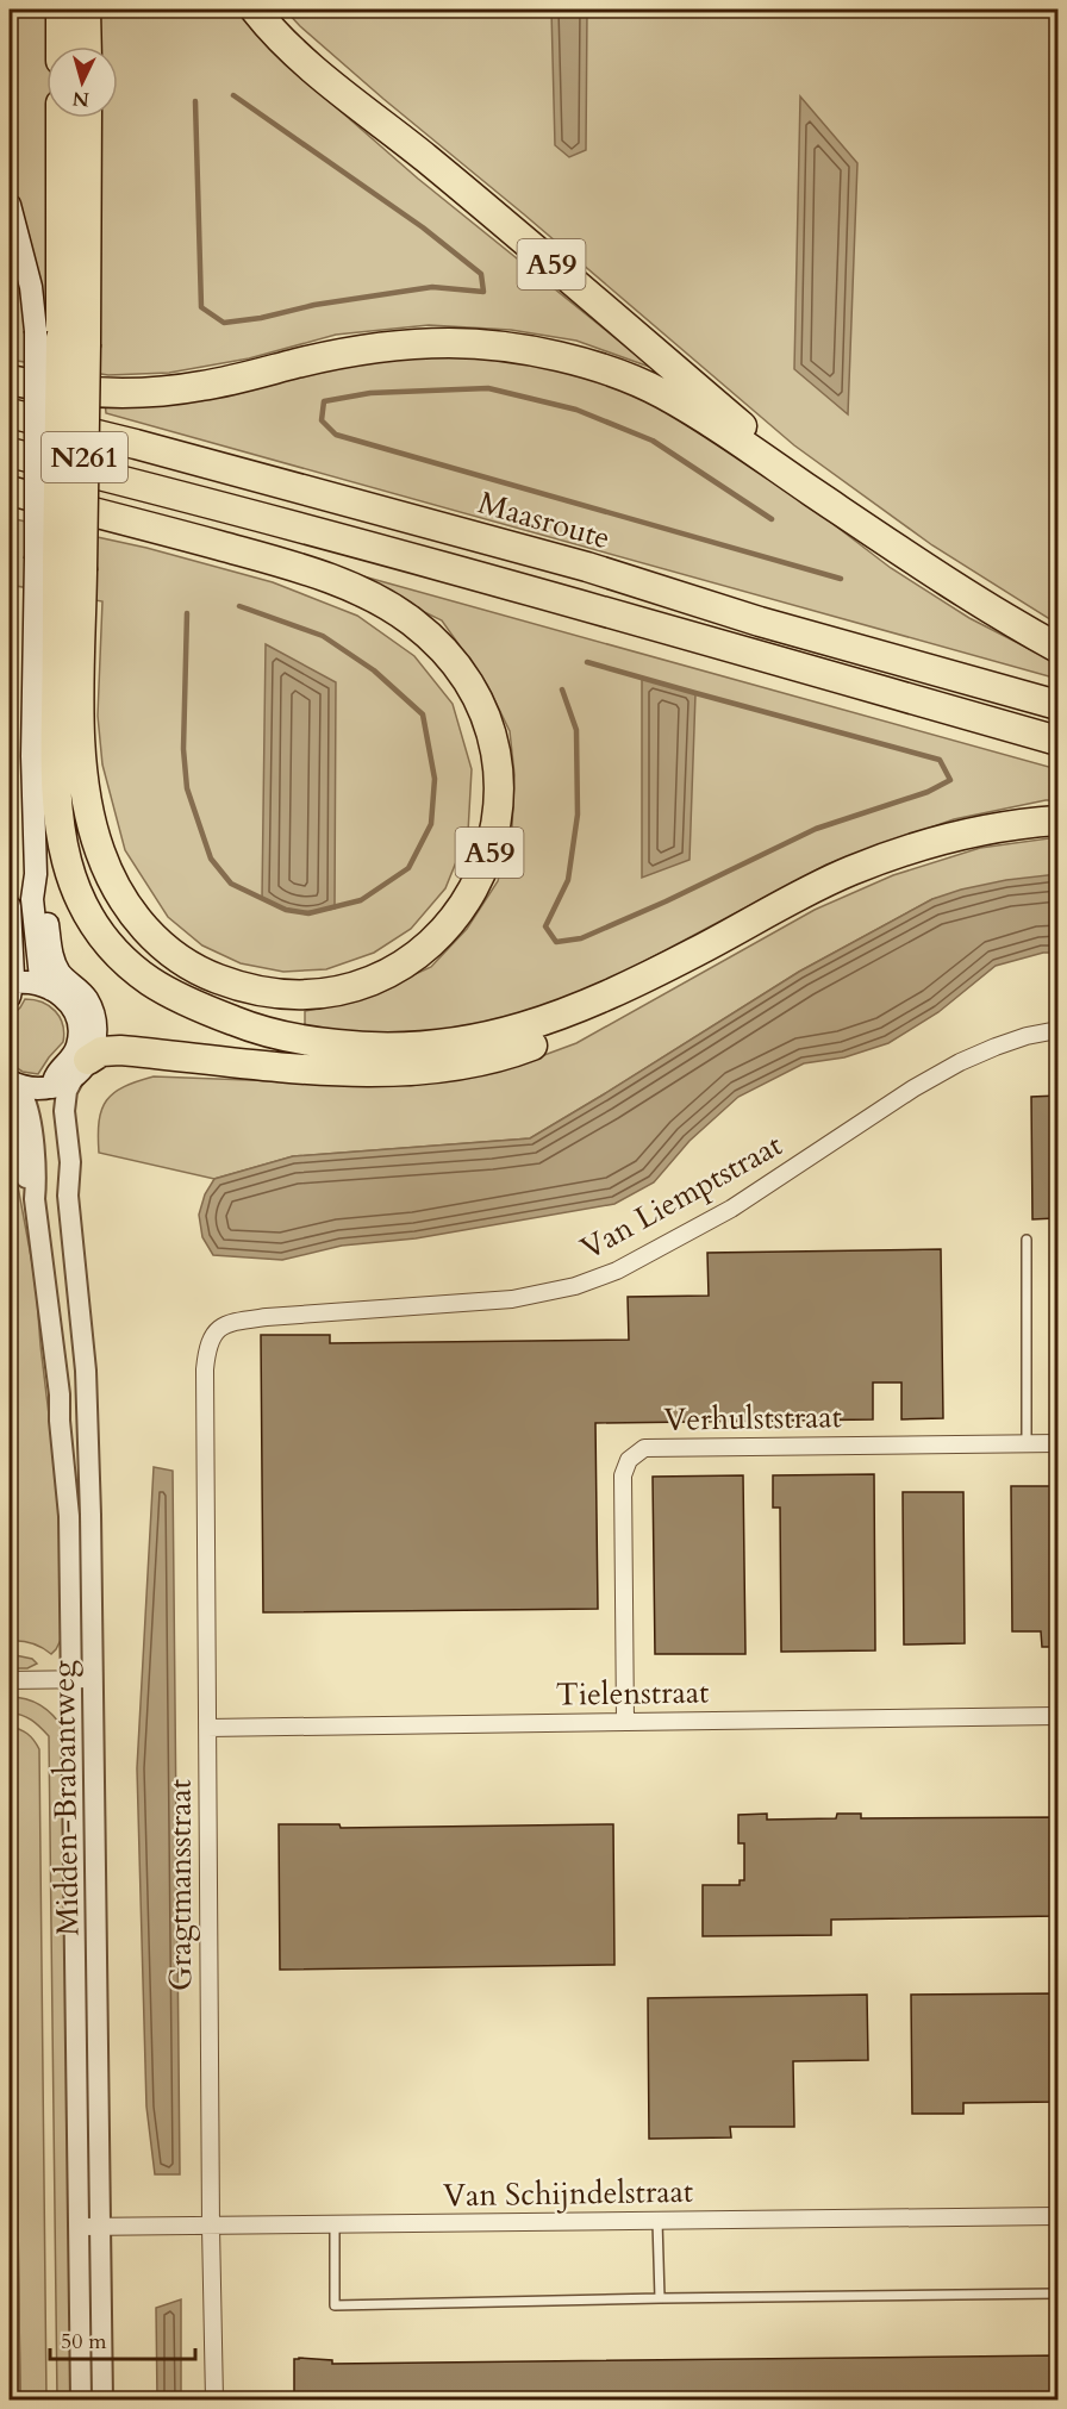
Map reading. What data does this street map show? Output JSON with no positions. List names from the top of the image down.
{
  "streets": {
    "highway": ["A59", "N261", "Maasroute"],
    "street": [
      "Van Liemptstraat",
      "Verhulststraat",
      "Tielenstraat",
      "Midden-Brabantweg",
      "Gragtmansstraat",
      "Van Schijndelstraat"
    ]
  },
  "crossings": [
    ["A59", "N261"],
    ["Van Liemptstraat", "Gragtmansstraat"],
    ["Verhulststraat", "Tielenstraat"],
    ["Tielenstraat", "Gragtmansstraat"],
    ["Midden-Brabantweg", "Van Schijndelstraat"],
    ["Gragtmansstraat", "Van Schijndelstraat"]
  ],
  "scale_bar": "50 m",
  "north": "bottom"
}
